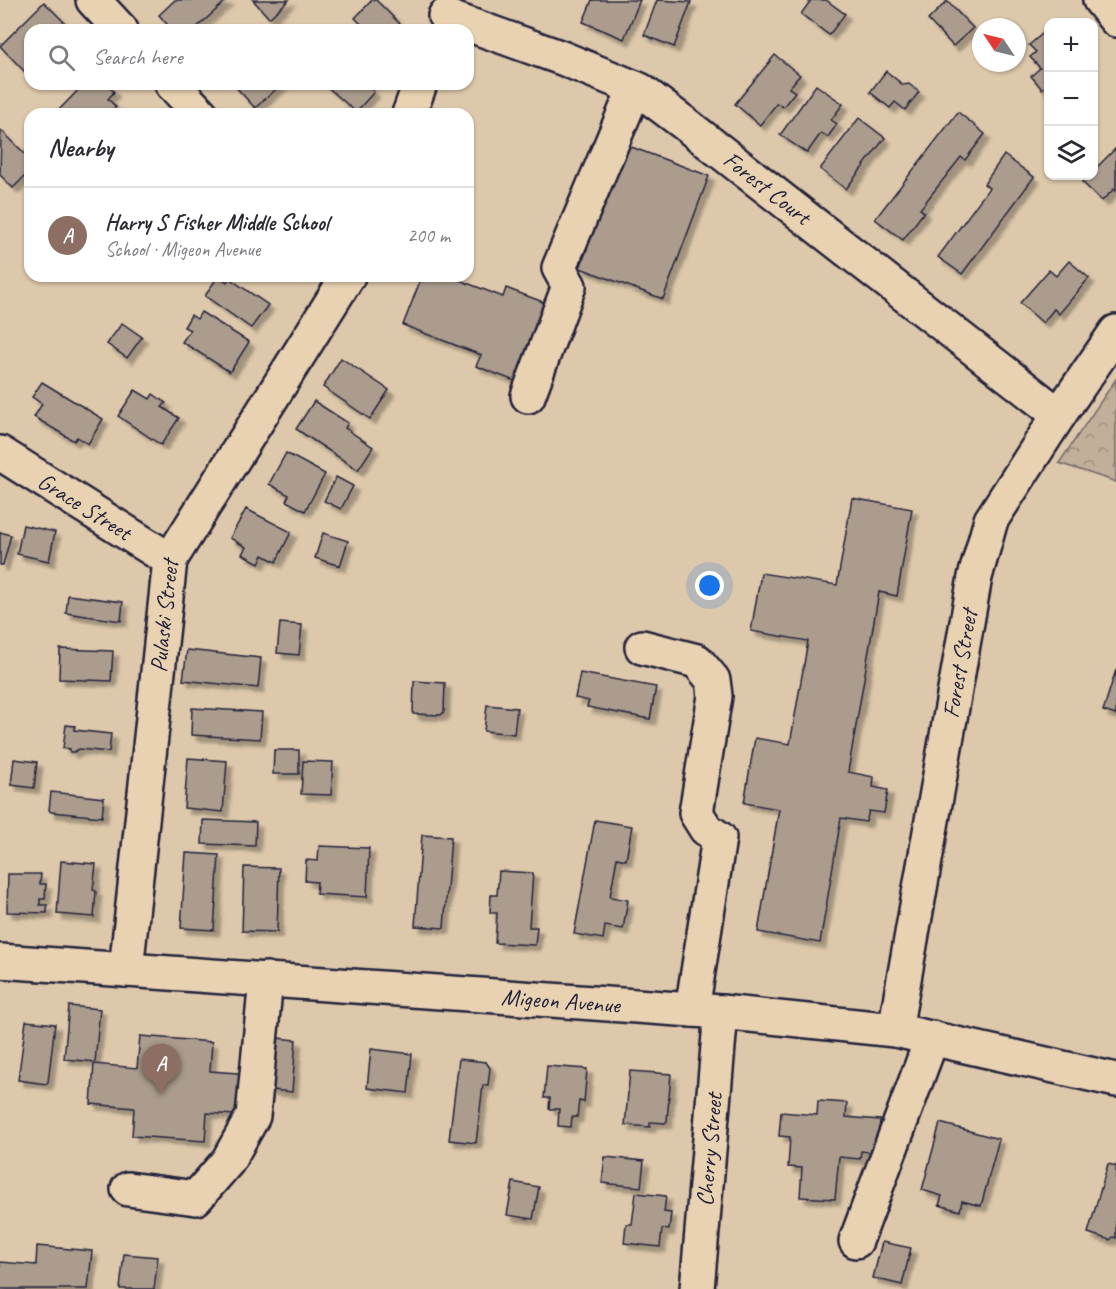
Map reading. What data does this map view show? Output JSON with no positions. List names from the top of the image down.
{
  "streets": {
    "street": [
      "Forest Court",
      "Grace Street",
      "Pulaski Street",
      "Forest Street",
      "Migeon Avenue",
      "Cherry Street"
    ]
  },
  "crossings": [
    ["Forest Court", "Forest Street"],
    ["Grace Street", "Pulaski Street"],
    ["Pulaski Street", "Migeon Avenue"],
    ["Forest Street", "Migeon Avenue"],
    ["Migeon Avenue", "Cherry Street"]
  ],
  "north": "top left",
  "page": {
    "map_buttons": ["+", "−"],
    "search": "Search here",
    "heading": "Nearby",
    "list": [
      {
        "mark": "A",
        "name": "Harry S Fisher Middle School",
        "note": "School · Migeon Avenue",
        "value": "200 m"
      }
    ],
    "pins": "A"
  }
}
